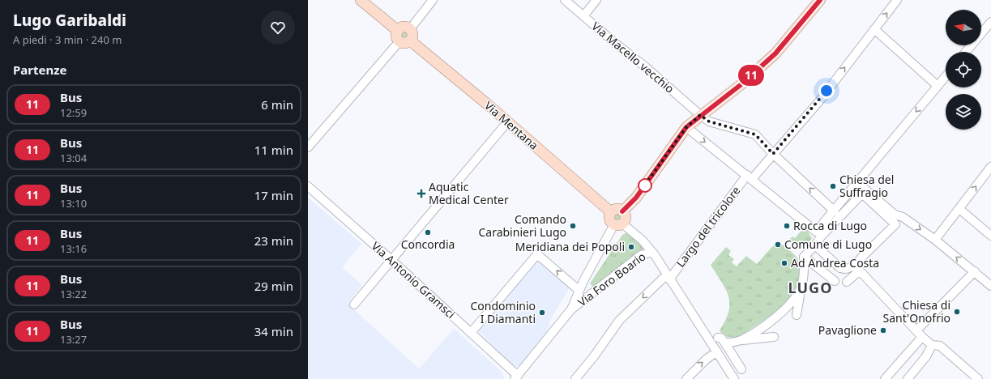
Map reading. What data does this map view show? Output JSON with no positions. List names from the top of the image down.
{
  "streets": {
    "main road": ["Via Mentana"],
    "street": [
      "Via Macello vecchio",
      "Largo del tricolore",
      "Via Foro Boario",
      "Via Antonio Gramsci"
    ]
  },
  "crossings": [
    ["Via Macello vecchio", "Largo del tricolore"],
    ["Via Mentana", "Via Foro Boario"],
    ["Via Foro Boario", "Via Antonio Gramsci"]
  ],
  "districts": ["LUGO"],
  "places": {
    "other": [
      "Chiesa del Suffragio",
      "Comando Carabinieri Lugo",
      "Rocca di Lugo",
      "Concordia",
      "Comune di Lugo",
      "Meridiana dei Popoli",
      "Ad Andrea Costa",
      "Chiesa di Sant'Onofrio",
      "Condominio I Diamanti",
      "Pavaglione"
    ],
    "health": ["Aquatic Medical Center"]
  },
  "lines": ["bus line 11"],
  "north": "left",
  "page": {
    "heading": [
      ["Lugo Garibaldi", "A piedi · 3 min · 240 m"],
      "Partenze"
    ],
    "on_map": "11",
    "list": [
      {
        "mark": "11",
        "name": "Bus",
        "note": "12:59",
        "value": "6 min"
      },
      {
        "mark": "11",
        "name": "Bus",
        "note": "13:04",
        "value": "11 min"
      },
      {
        "mark": "11",
        "name": "Bus",
        "note": "13:10",
        "value": "17 min"
      },
      {
        "mark": "11",
        "name": "Bus",
        "note": "13:16",
        "value": "23 min"
      },
      {
        "mark": "11",
        "name": "Bus",
        "note": "13:22",
        "value": "29 min"
      },
      {
        "mark": "11",
        "name": "Bus",
        "note": "13:27",
        "value": "34 min"
      }
    ]
  }
}
